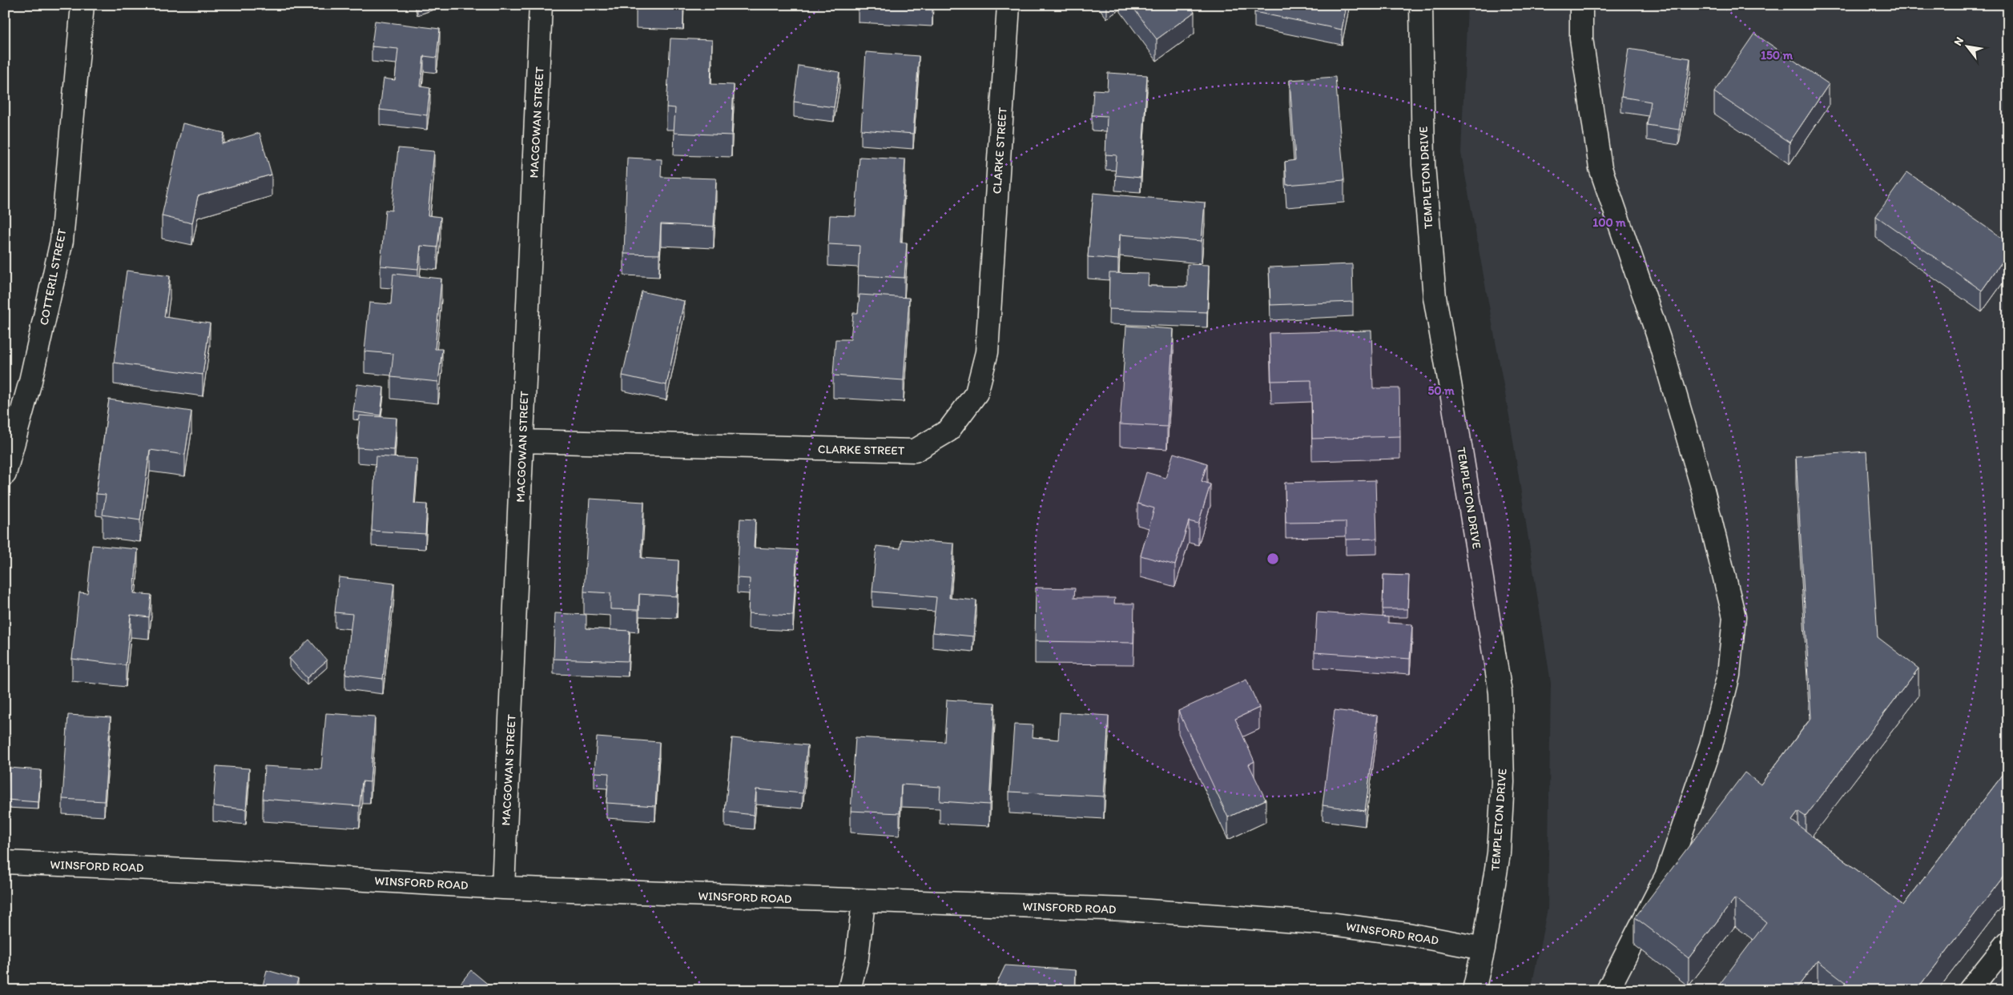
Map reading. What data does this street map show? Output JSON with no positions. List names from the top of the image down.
{
  "streets": {
    "street": [
      "MACGOWAN STREET",
      "CLARKE STREET",
      "TEMPLETON DRIVE",
      "COTTERIL STREET",
      "WINSFORD ROAD"
    ]
  },
  "crossings": [
    ["MACGOWAN STREET", "CLARKE STREET"],
    ["MACGOWAN STREET", "WINSFORD ROAD"],
    ["TEMPLETON DRIVE", "WINSFORD ROAD"]
  ],
  "north": "top left",
  "rings": ["150 m", "100 m", "50 m"]
}
